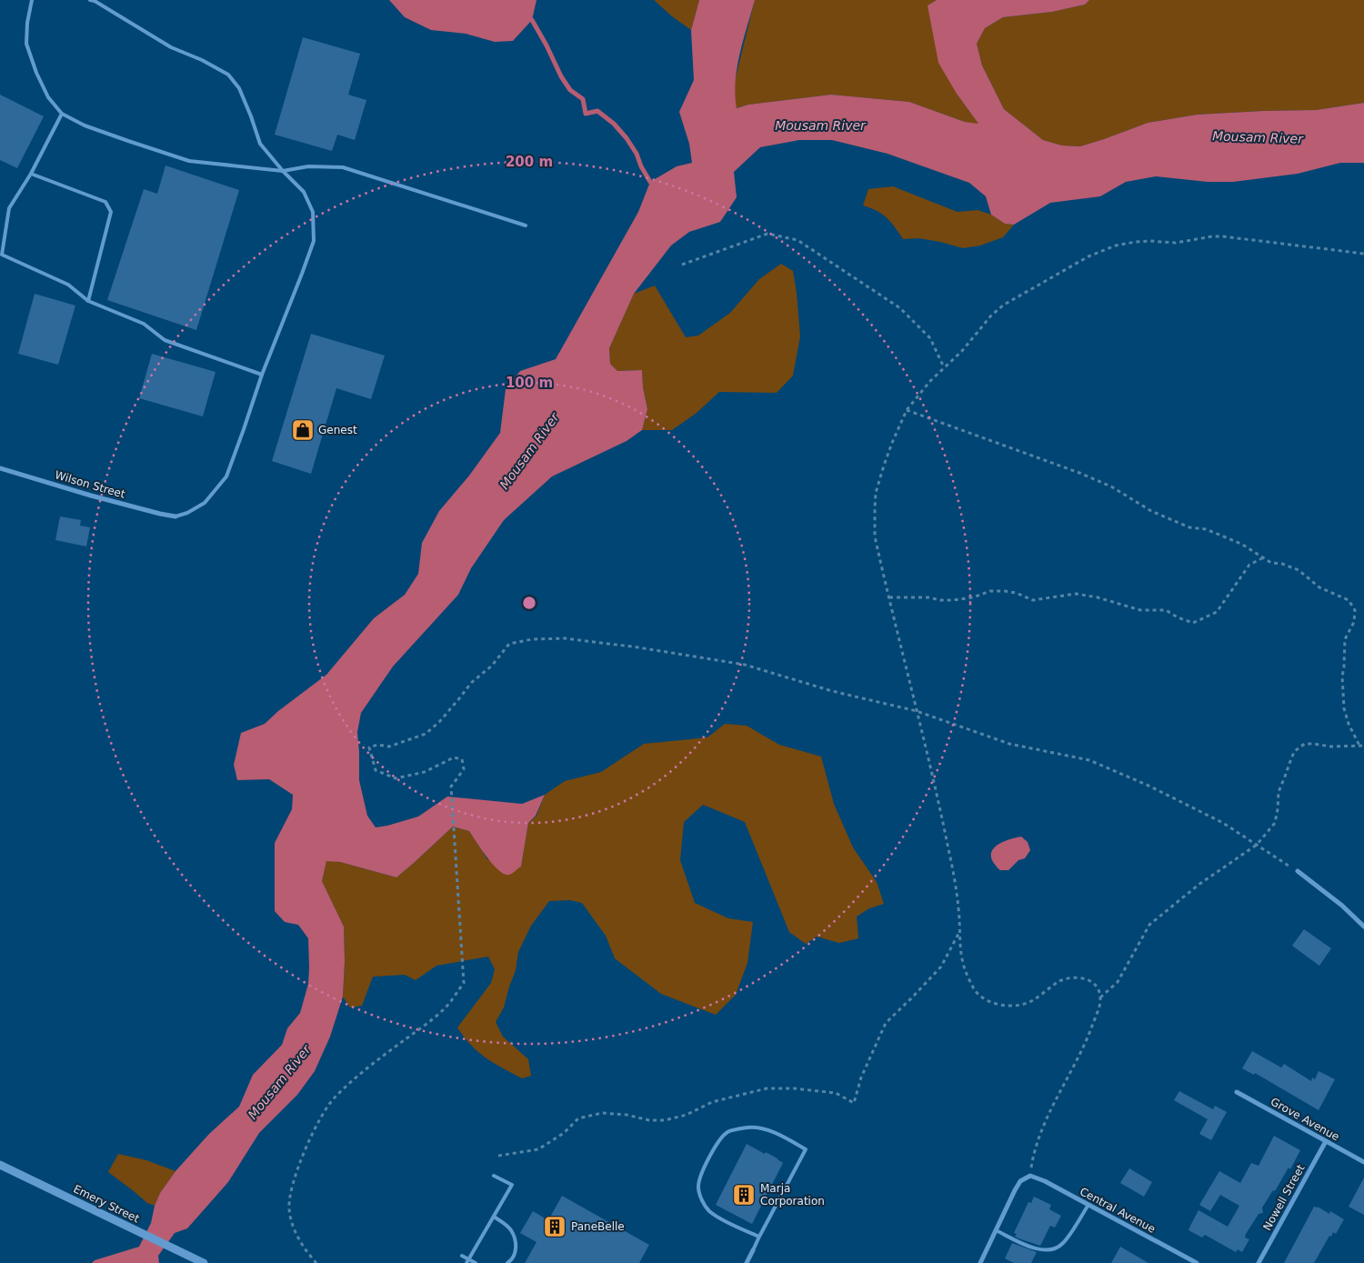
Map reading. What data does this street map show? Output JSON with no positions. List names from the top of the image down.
{
  "streets": {
    "street": [
      "Wilson Street",
      "Grove Avenue",
      "Nowell Street",
      "Emery Street",
      "Central Avenue"
    ]
  },
  "crossings": [
    ["Grove Avenue", "Nowell Street"]
  ],
  "water": ["Mousam River"],
  "places": {
    "shop": ["Genest"],
    "building": ["Marja Corporation", "PaneBelle"]
  },
  "rings": ["200 m", "100 m"]
}
